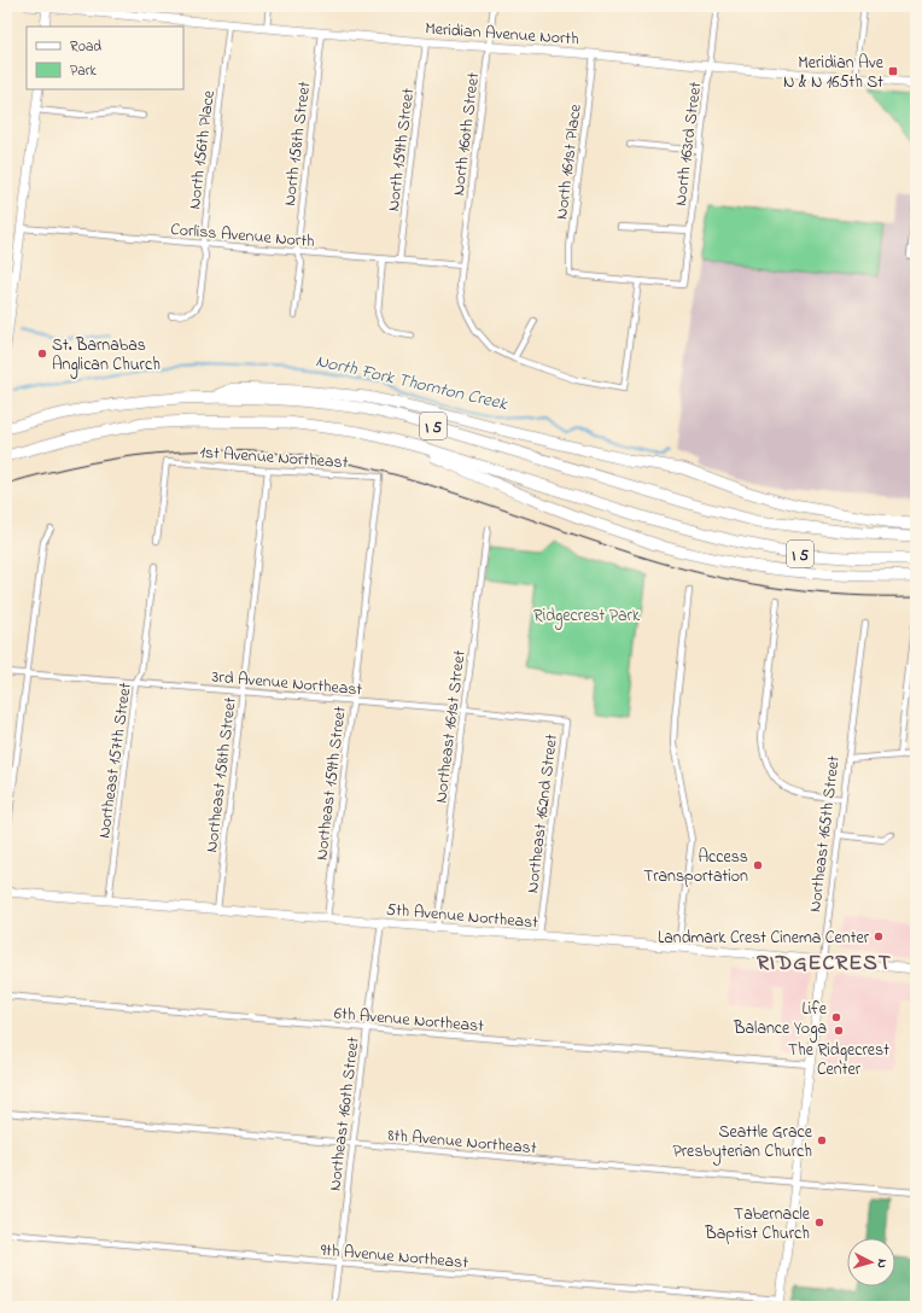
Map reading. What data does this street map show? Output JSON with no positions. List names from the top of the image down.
{
  "streets": {
    "highway": ["I 5"],
    "street": [
      "Meridian Avenue North",
      "North 160th Street",
      "North 158th Street",
      "North 163rd Street",
      "North 156th Place",
      "North 159th Street",
      "North 161st Place",
      "Corliss Avenue North",
      "1st Avenue Northeast",
      "3rd Avenue Northeast",
      "Northeast 161st Street",
      "Northeast 157th Street",
      "Northeast 158th Street",
      "Northeast 159th Street",
      "Northeast 162nd Street",
      "Northeast 165th Street",
      "5th Avenue Northeast",
      "6th Avenue Northeast",
      "Northeast 160th Street",
      "8th Avenue Northeast",
      "9th Avenue Northeast"
    ]
  },
  "crossings": [
    ["Meridian Avenue North", "North 160th Street"],
    ["Meridian Avenue North", "North 158th Street"],
    ["Meridian Avenue North", "North 163rd Street"],
    ["Meridian Avenue North", "North 156th Place"],
    ["Meridian Avenue North", "North 159th Street"],
    ["Meridian Avenue North", "North 161st Place"],
    ["North 160th Street", "North 163rd Street"],
    ["North 160th Street", "North 161st Place"],
    ["North 160th Street", "Corliss Avenue North"],
    ["North 158th Street", "Corliss Avenue North"],
    ["North 163rd Street", "North 161st Place"],
    ["North 156th Place", "Corliss Avenue North"],
    ["North 159th Street", "Corliss Avenue North"],
    ["1st Avenue Northeast", "Northeast 158th Street"],
    ["1st Avenue Northeast", "Northeast 159th Street"],
    ["3rd Avenue Northeast", "Northeast 161st Street"],
    ["3rd Avenue Northeast", "Northeast 157th Street"],
    ["3rd Avenue Northeast", "Northeast 158th Street"],
    ["3rd Avenue Northeast", "Northeast 159th Street"],
    ["3rd Avenue Northeast", "Northeast 162nd Street"],
    ["Northeast 161st Street", "5th Avenue Northeast"],
    ["Northeast 157th Street", "5th Avenue Northeast"],
    ["Northeast 158th Street", "5th Avenue Northeast"],
    ["Northeast 159th Street", "5th Avenue Northeast"],
    ["Northeast 162nd Street", "5th Avenue Northeast"],
    ["Northeast 165th Street", "5th Avenue Northeast"],
    ["Northeast 165th Street", "6th Avenue Northeast"],
    ["Northeast 165th Street", "8th Avenue Northeast"],
    ["Northeast 165th Street", "9th Avenue Northeast"],
    ["5th Avenue Northeast", "Northeast 160th Street"],
    ["6th Avenue Northeast", "Northeast 160th Street"],
    ["Northeast 160th Street", "8th Avenue Northeast"],
    ["Northeast 160th Street", "9th Avenue Northeast"]
  ],
  "districts": ["RIDGECREST"],
  "water": ["North Fork Thornton Creek"],
  "parks": ["Ridgecrest Park"],
  "places": {
    "transit": ["Meridian Ave N & N 165th St"],
    "other": [
      "St. Barnabas Anglican Church",
      "Access Transportation",
      "Landmark Crest Cinema Center",
      "Life Balance Yoga",
      "The Ridgecrest Center",
      "Seattle Grace Presbyterian Church",
      "Tabernacle Baptist Church"
    ]
  },
  "legend": ["Road", "Park"],
  "north": "right"
}
